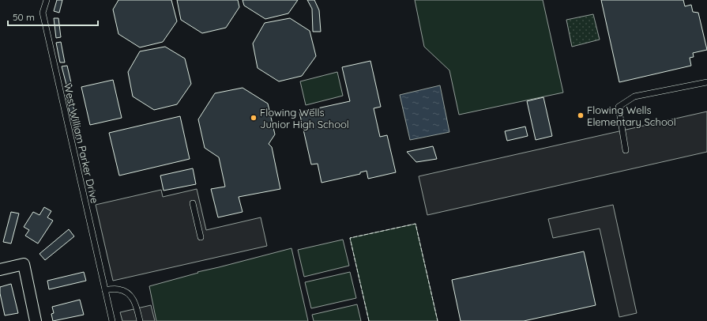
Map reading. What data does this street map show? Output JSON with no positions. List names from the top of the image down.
{
  "streets": {
    "lane": ["West William Parker Drive"]
  },
  "places": ["Flowing Wells Elementary School", "Flowing Wells Junior High School"],
  "scale_bar": "50 m"
}
